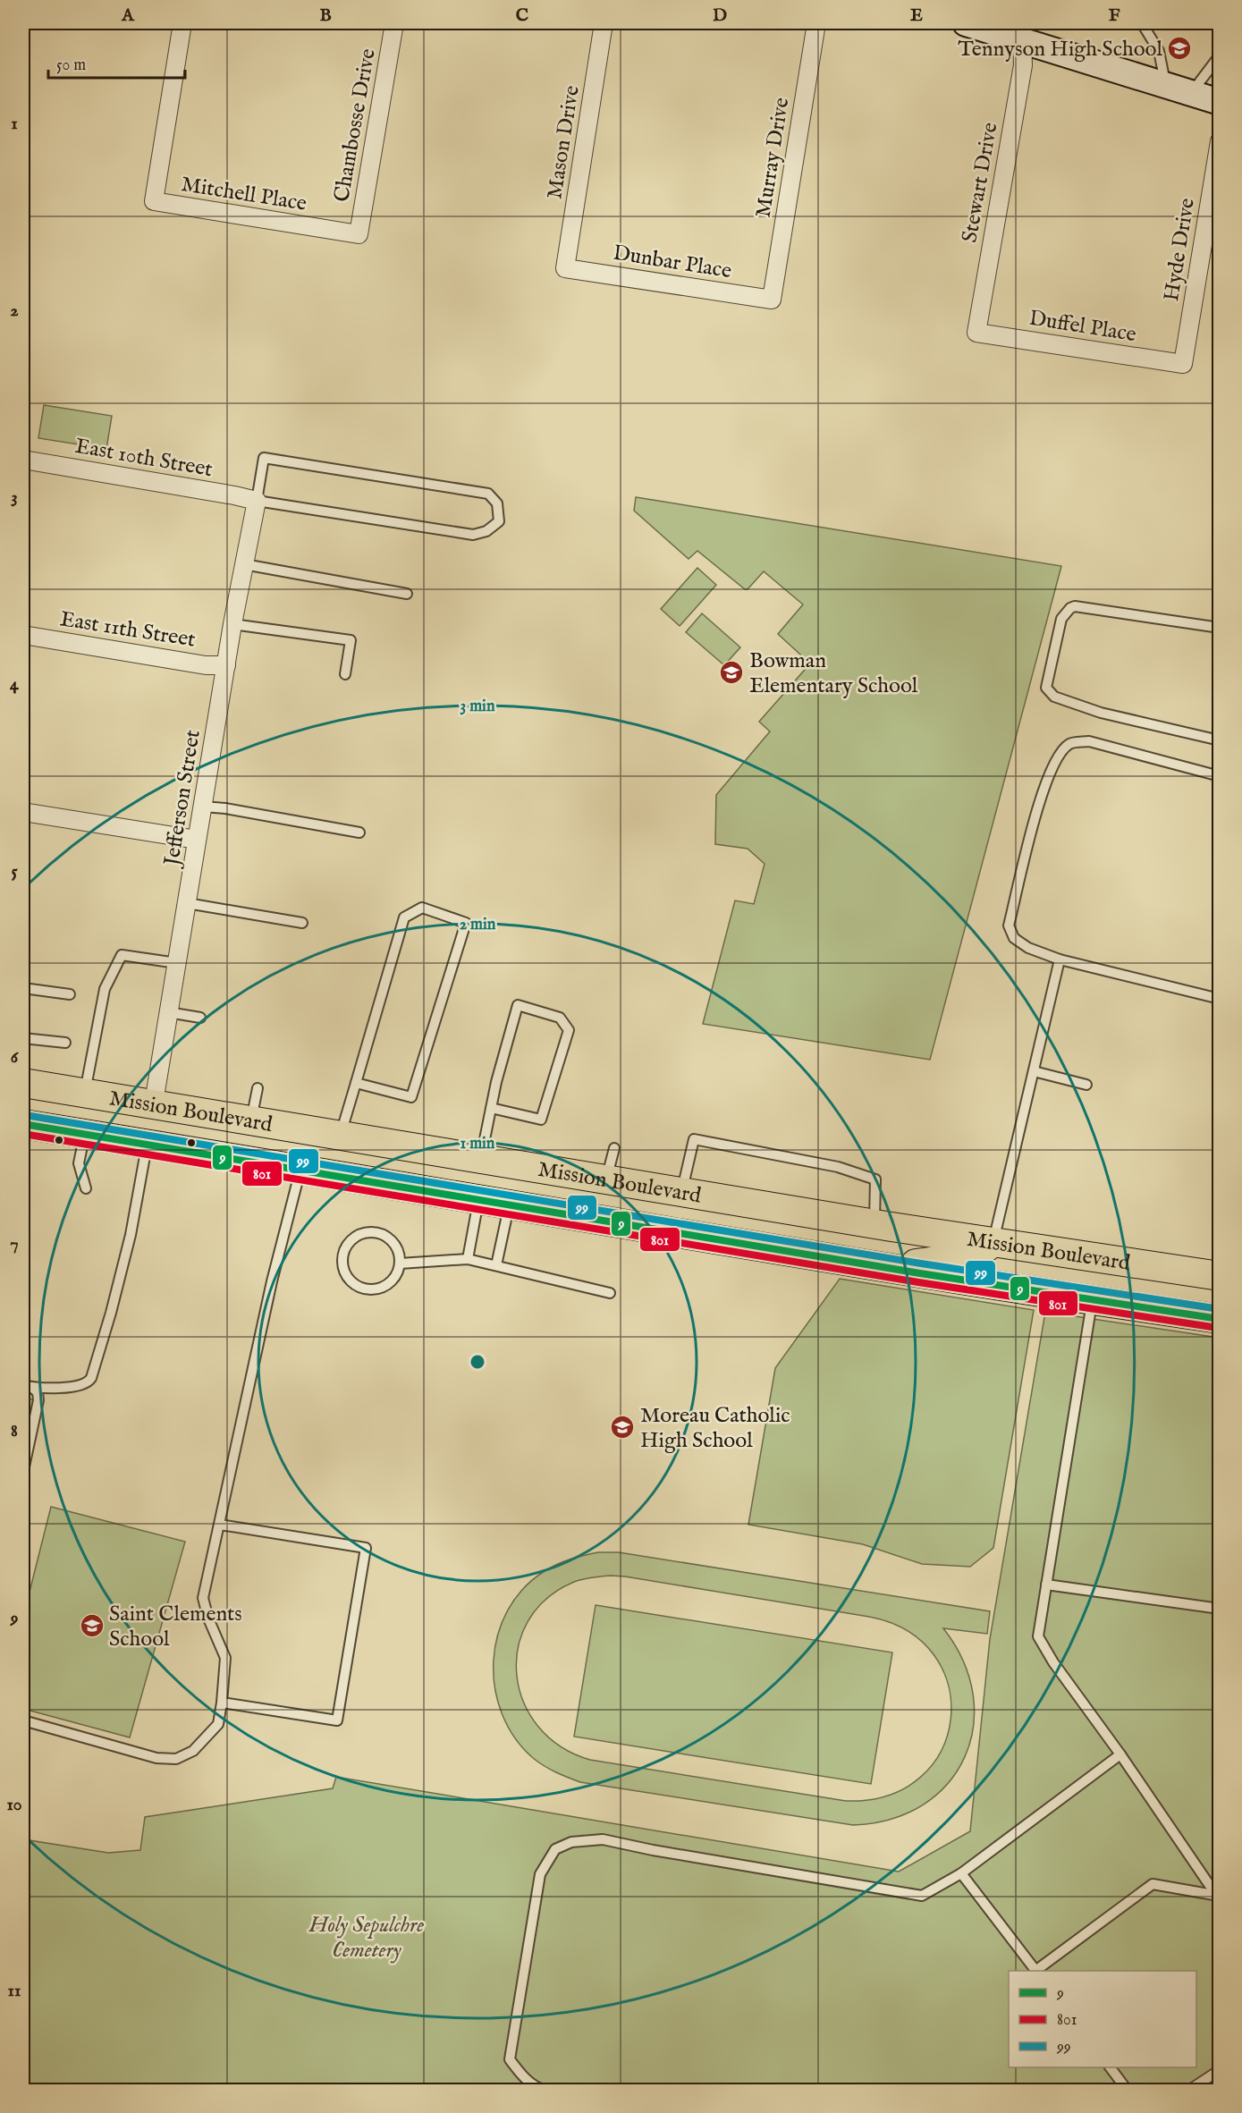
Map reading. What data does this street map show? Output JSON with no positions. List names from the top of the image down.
{
  "streets": {
    "main road": ["Mission Boulevard"],
    "street": [
      "Chambosse Drive",
      "Mason Drive",
      "Murray Drive",
      "Stewart Drive",
      "Mitchell Place",
      "Hyde Drive",
      "Dunbar Place",
      "Duffel Place",
      "East 10th Street",
      "East 11th Street",
      "Jefferson Street"
    ]
  },
  "crossings": [
    ["Chambosse Drive", "Mitchell Place"],
    ["Mason Drive", "Dunbar Place"],
    ["Murray Drive", "Dunbar Place"],
    ["Stewart Drive", "Duffel Place"],
    ["Hyde Drive", "Duffel Place"],
    ["East 10th Street", "Jefferson Street"],
    ["East 11th Street", "Jefferson Street"],
    ["Jefferson Street", "Mission Boulevard"]
  ],
  "parks": ["Holy Sepulchre Cemetery"],
  "places": {
    "school or university": [
      "Tennyson High School",
      "Bowman Elementary School",
      "Moreau Catholic High School",
      "Saint Clements School"
    ]
  },
  "lines": ["transit line 99", "transit line 9", "transit line 801"],
  "legend": ["9", "801", "99"],
  "scale_bar": "50 m",
  "grid": {
    "columns": [
      "A",
      "B",
      "C",
      "D",
      "E",
      "F"
    ],
    "rows": [
      "1",
      "2",
      "3",
      "4",
      "5",
      "6",
      "7",
      "8",
      "9",
      "10",
      "11"
    ]
  },
  "rings": ["3 min", "2 min", "1 min"]
}
